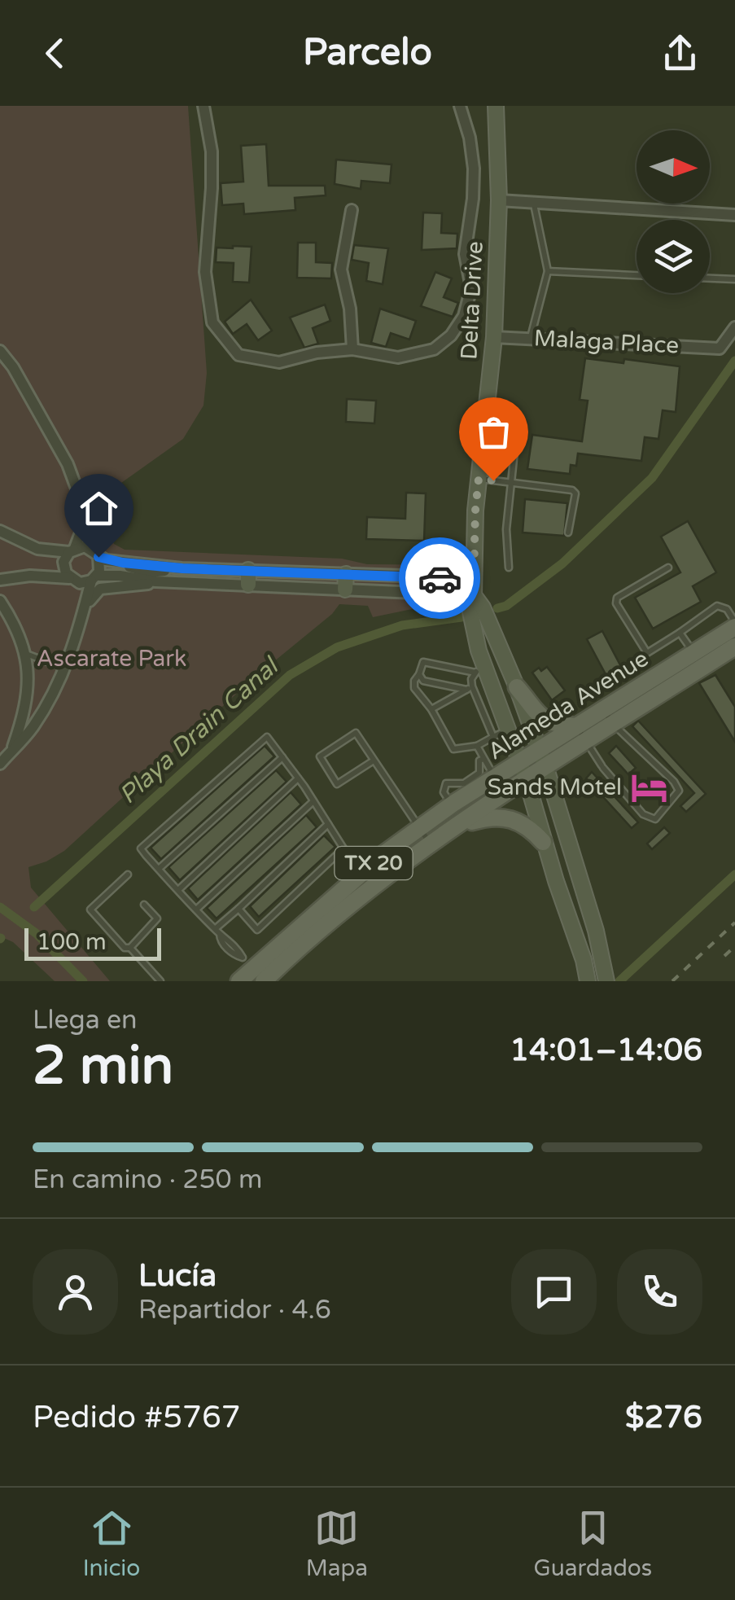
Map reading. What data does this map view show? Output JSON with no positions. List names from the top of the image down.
{
  "streets": {
    "main road": ["Delta Drive", "Alameda Avenue", "TX 20"],
    "street": ["Malaga Place"]
  },
  "crossings": [
    ["Delta Drive", "Malaga Place"],
    ["Delta Drive", "Alameda Avenue"]
  ],
  "water": ["Playa Drain Canal"],
  "parks": ["Ascarate Park"],
  "places": {
    "hotel": ["Sands Motel"]
  },
  "scale_bar": "100 m",
  "north": "right",
  "page": {
    "header": "Parcelo",
    "scale": "100 m",
    "heading": ["2 min", "Llega en", "14:01–14:06"],
    "panel": [
      "Lucía",
      "Repartidor · 4.6",
      "Pedido #5767",
      "$276"
    ],
    "bar": "En camino · 250 m",
    "tabs": ["Inicio", "Mapa", "Guardados"]
  }
}
